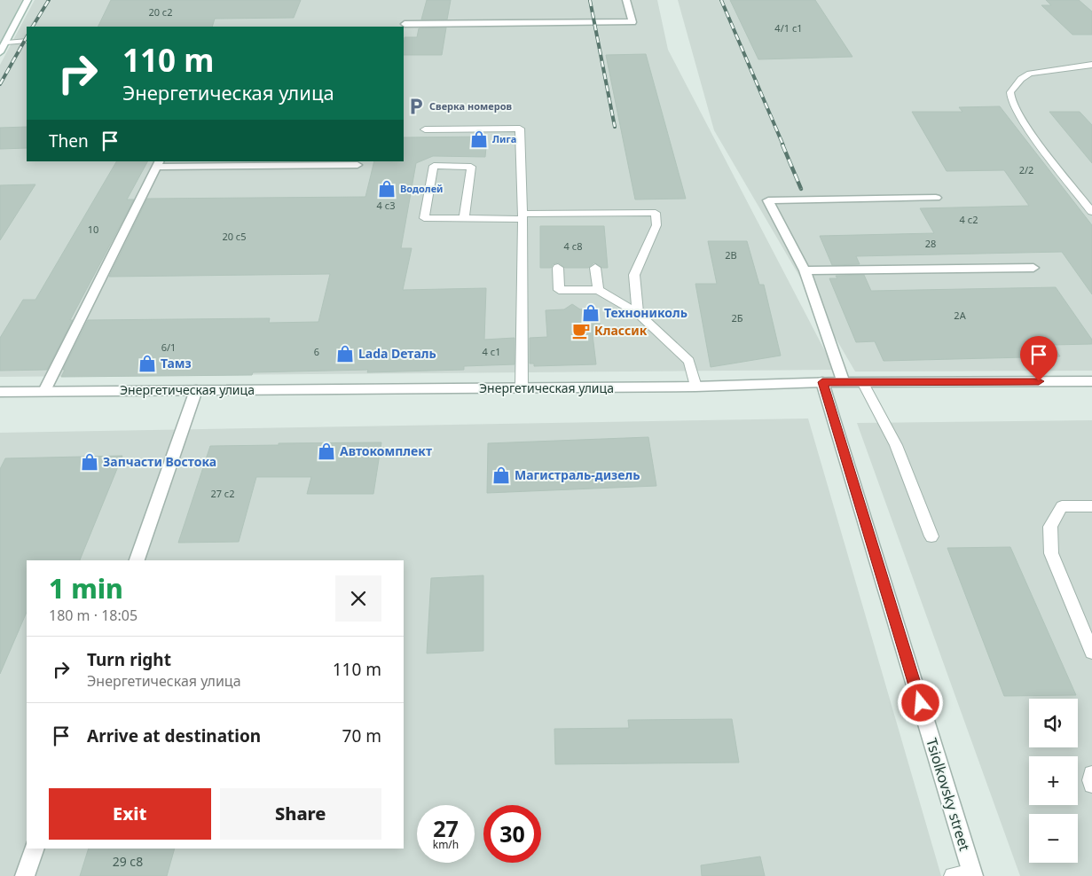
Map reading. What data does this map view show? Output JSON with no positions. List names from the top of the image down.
{
  "streets": {
    "street": ["Энергетическая улица", "Tsiolkovsky street"]
  },
  "crossings": [
    ["Энергетическая улица", "Tsiolkovsky street"]
  ],
  "places": {
    "parking": ["Сверка номеров"],
    "shop": [
      "Лига",
      "Водолей",
      "Технониколь",
      "Lada Dеталь",
      "Тамз",
      "Автокомплект",
      "Запчасти Востока",
      "Магистраль-дизель"
    ],
    "cafe": ["Классик"]
  },
  "house_numbers": [
    "20 с2",
    "4/1 с1",
    "2/2",
    "4 с3",
    "4 с2",
    "10",
    "20 с5",
    "28",
    "4 с8",
    "2В",
    "2А",
    "2Б",
    "6/1",
    "6",
    "4 с1",
    "27 с2",
    "29 с8"
  ],
  "page": {
    "turn": ["110 m", "Энергетическая улица"],
    "then": "Then",
    "heading": ["1 min", "180 m · 18:05"],
    "list": [
      {
        "name": "Turn right",
        "note": "Энергетическая улица",
        "value": "110 m"
      },
      {
        "name": "Arrive at destination",
        "value": "70 m"
      }
    ],
    "map_buttons": ["+", "−"],
    "buttons": ["Exit", "Share"],
    "speed": "27 km/h",
    "limit": "30"
  }
}
